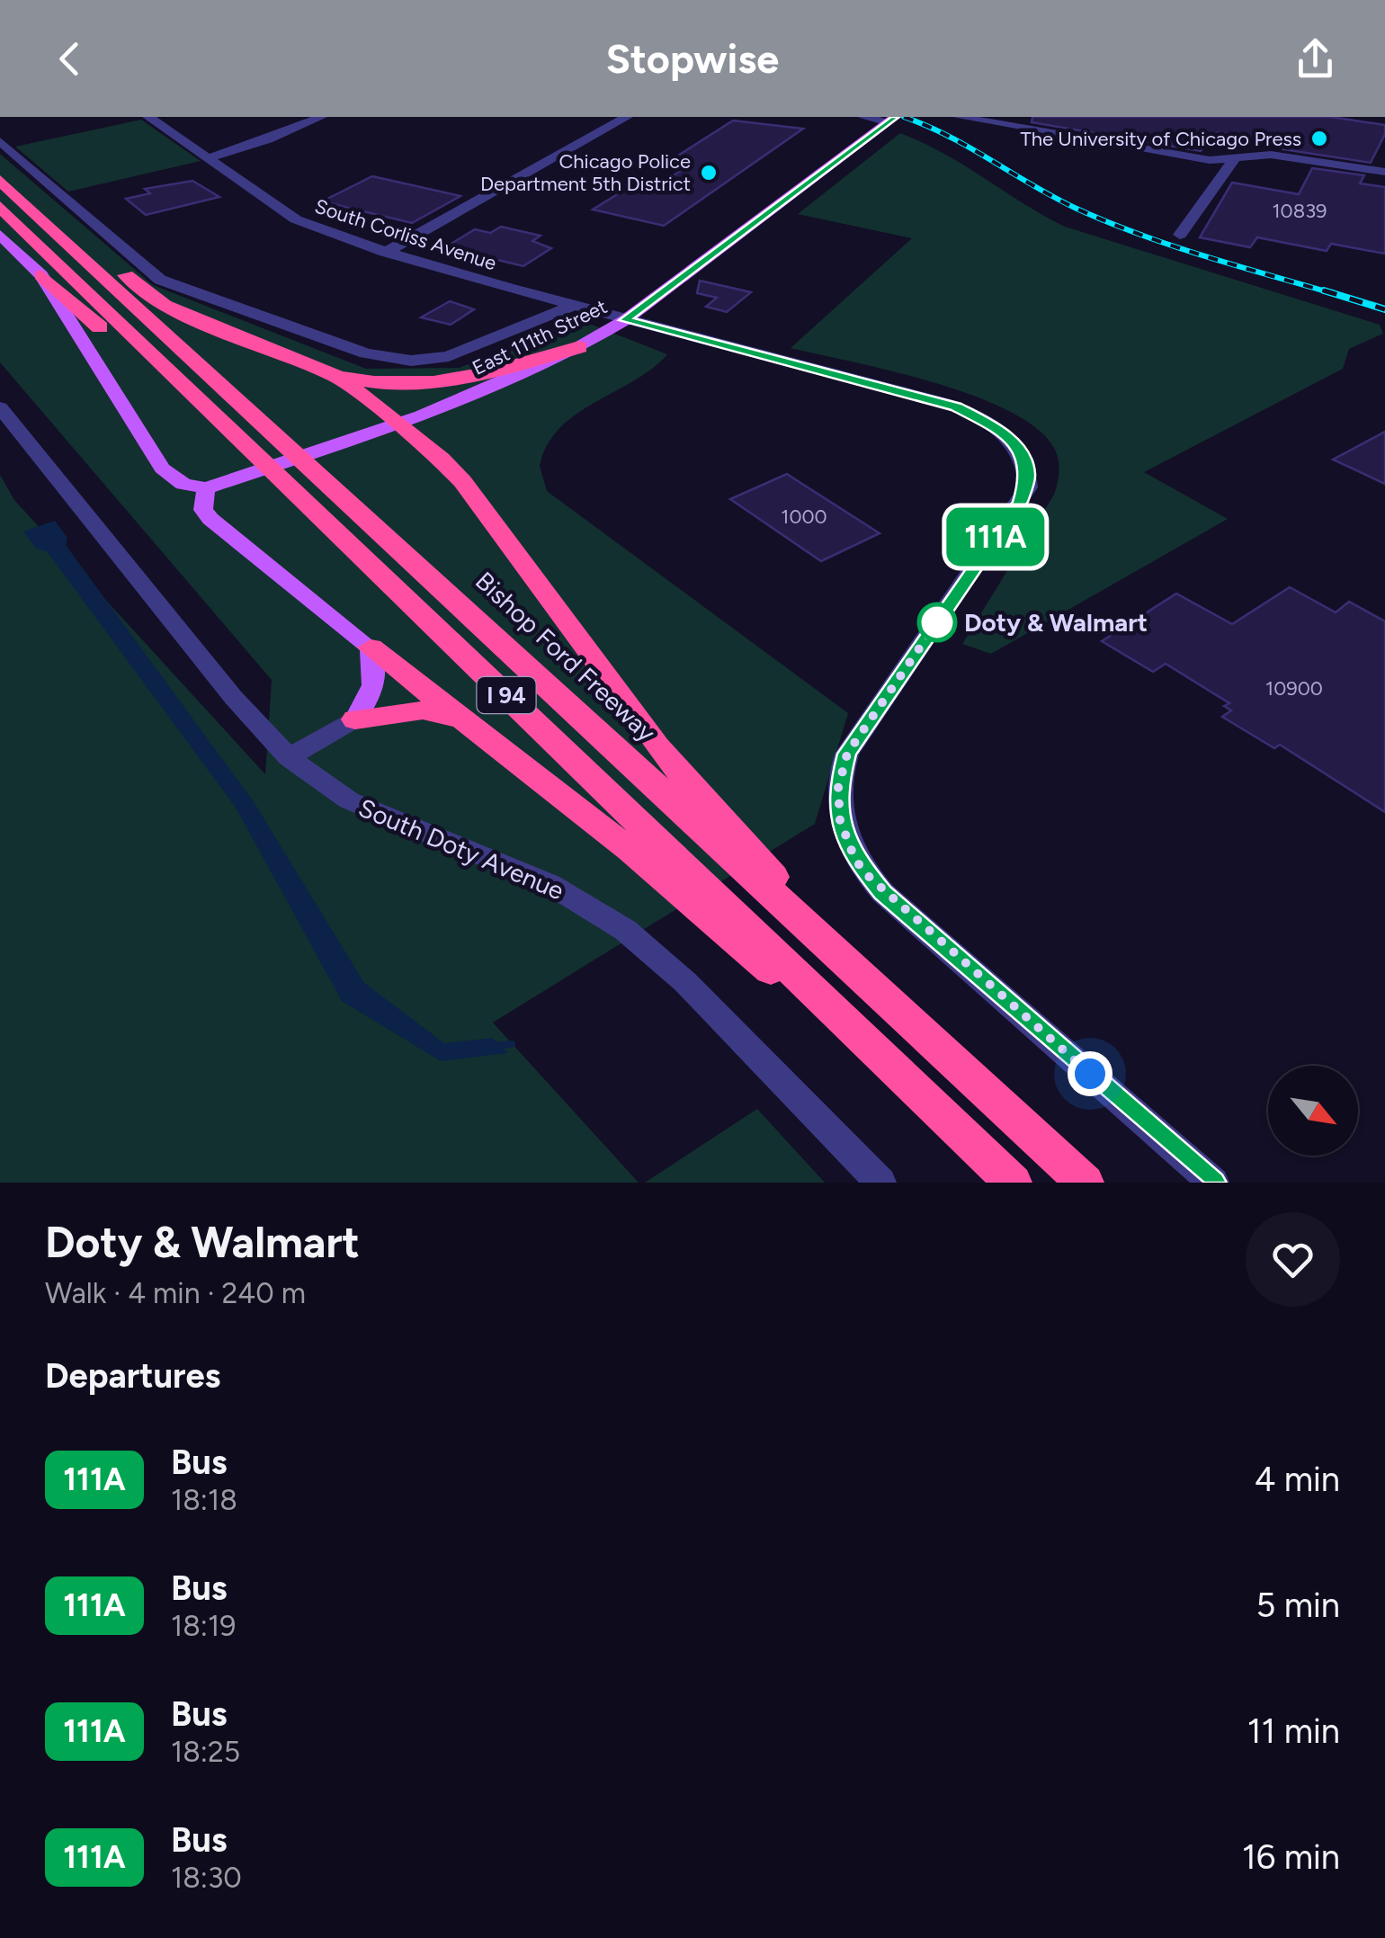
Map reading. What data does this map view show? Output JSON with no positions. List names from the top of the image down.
{
  "streets": {
    "highway": ["Bishop Ford Freeway", "I 94"],
    "main road": ["East 111th Street"],
    "street": ["South Corliss Avenue", "South Doty Avenue"]
  },
  "crossings": [
    ["South Corliss Avenue", "East 111th Street"]
  ],
  "places": ["The University of Chicago Press", "Chicago Police Department 5th District", "Doty & Walmart"],
  "lines": ["bus line 111A"],
  "house_numbers": ["10839", "1000", "10900"],
  "north": "bottom right",
  "page": {
    "header": "Stopwise",
    "on_map": "111A",
    "heading": [
      ["Doty & Walmart", "Walk · 4 min · 240 m"],
      "Departures"
    ],
    "list": [
      {
        "mark": "111A",
        "name": "Bus",
        "note": "18:18",
        "value": "4 min"
      },
      {
        "mark": "111A",
        "name": "Bus",
        "note": "18:19",
        "value": "5 min"
      },
      {
        "mark": "111A",
        "name": "Bus",
        "note": "18:25",
        "value": "11 min"
      },
      {
        "mark": "111A",
        "name": "Bus",
        "note": "18:30",
        "value": "16 min"
      }
    ]
  }
}
